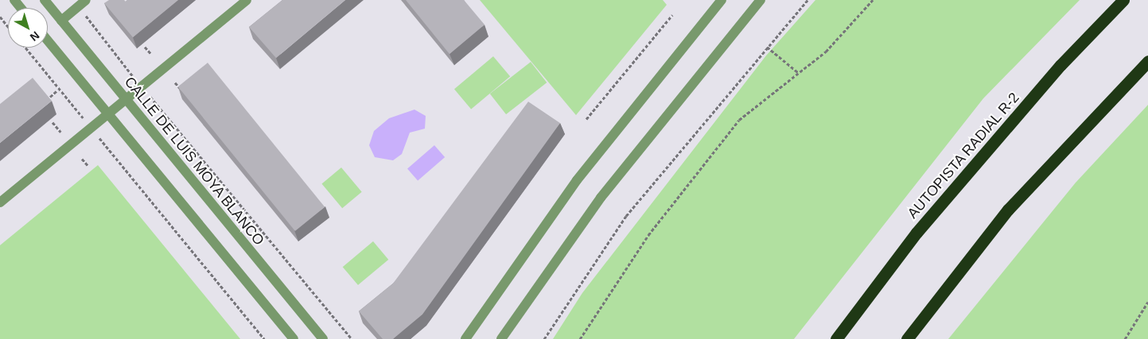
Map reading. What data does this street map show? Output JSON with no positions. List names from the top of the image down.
{
  "streets": {
    "highway": ["AUTOPISTA RADIAL R-2"],
    "street": ["CALLE DE LUIS MOYA BLANCO"]
  },
  "north": "bottom right"
}
